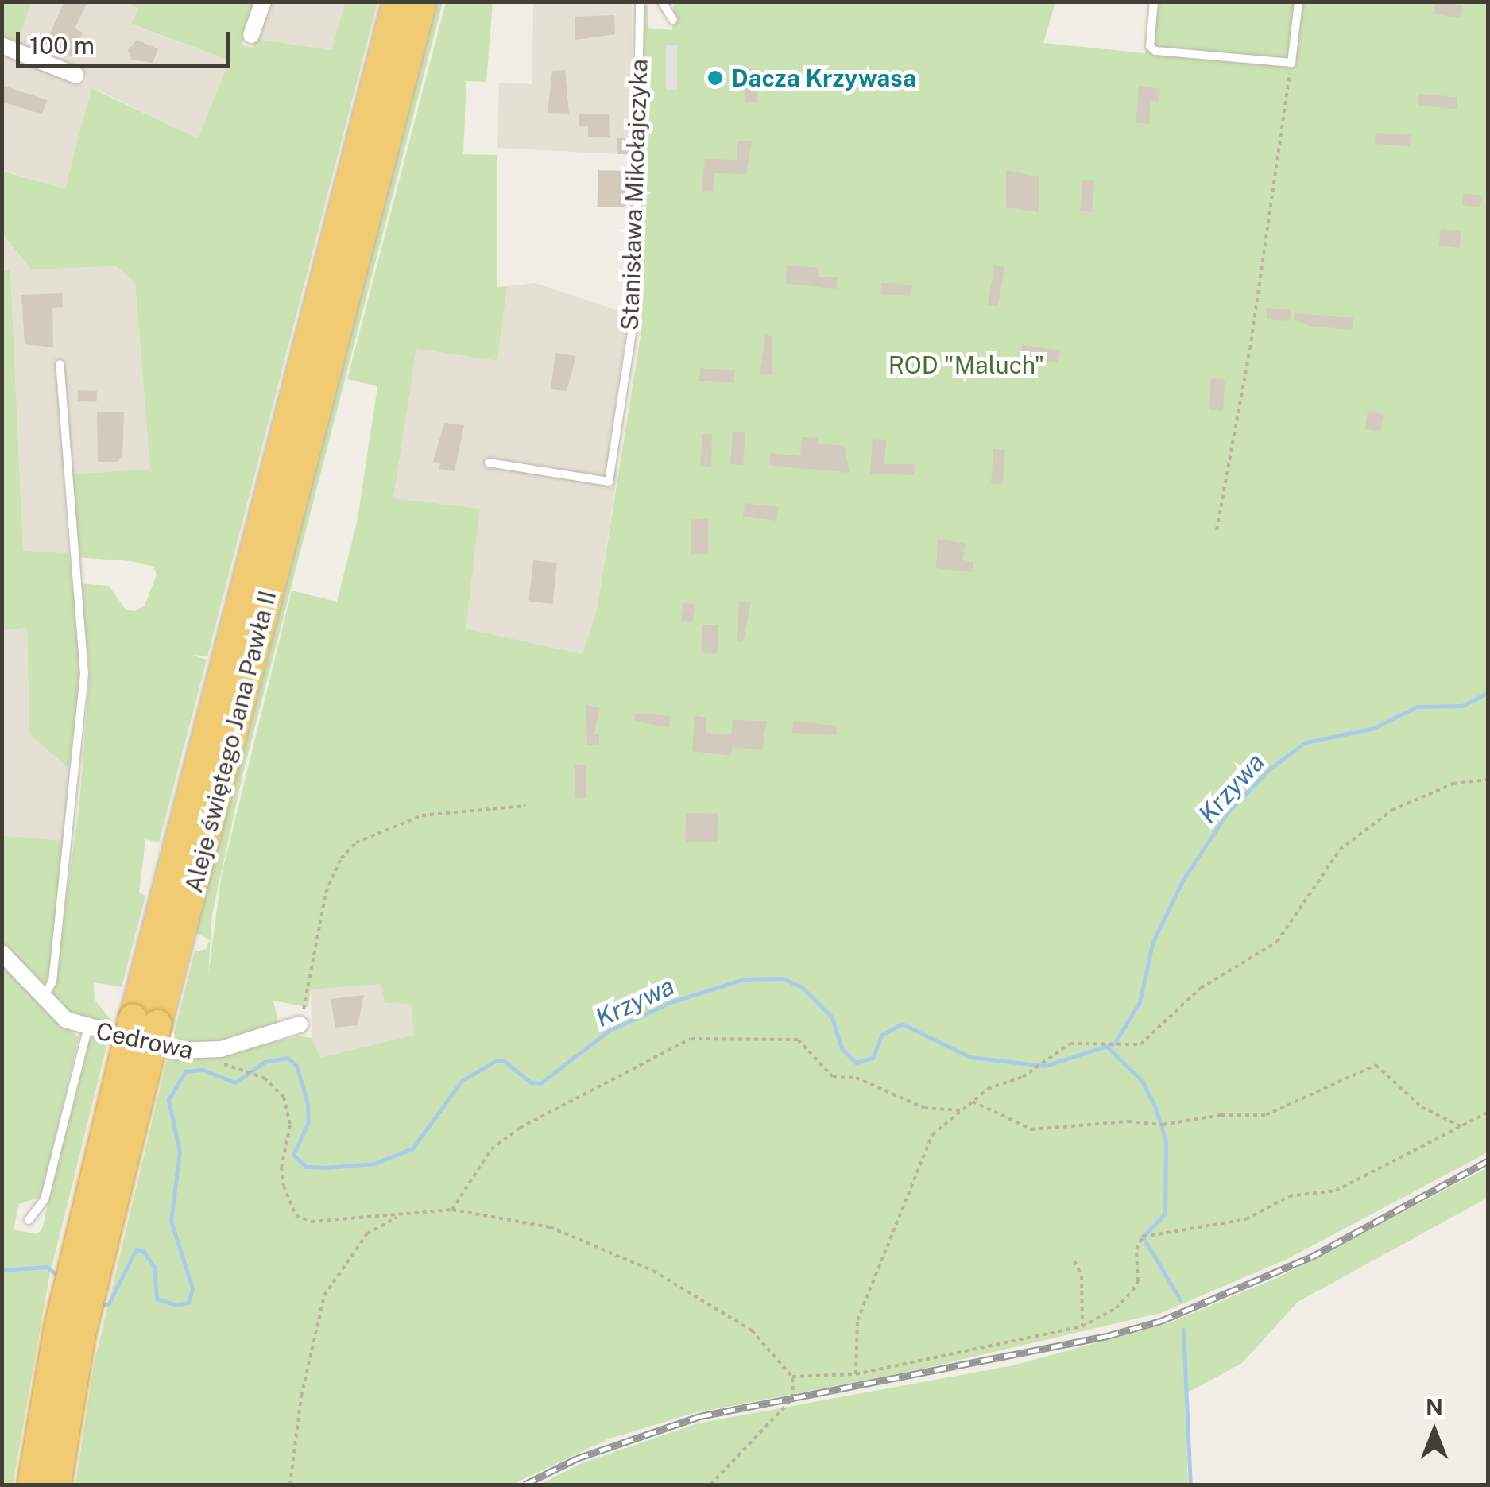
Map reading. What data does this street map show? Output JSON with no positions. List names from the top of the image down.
{
  "streets": {
    "highway": ["Aleje świętego Jana Pawła II"],
    "street": ["Cedrowa"],
    "lane": ["Stanisława Mikołajczyka"]
  },
  "water": ["Krzywa"],
  "parks": ["ROD \"Maluch\""],
  "places": ["Dacza Krzywasa"],
  "scale_bar": "100 m",
  "north": "top"
}
